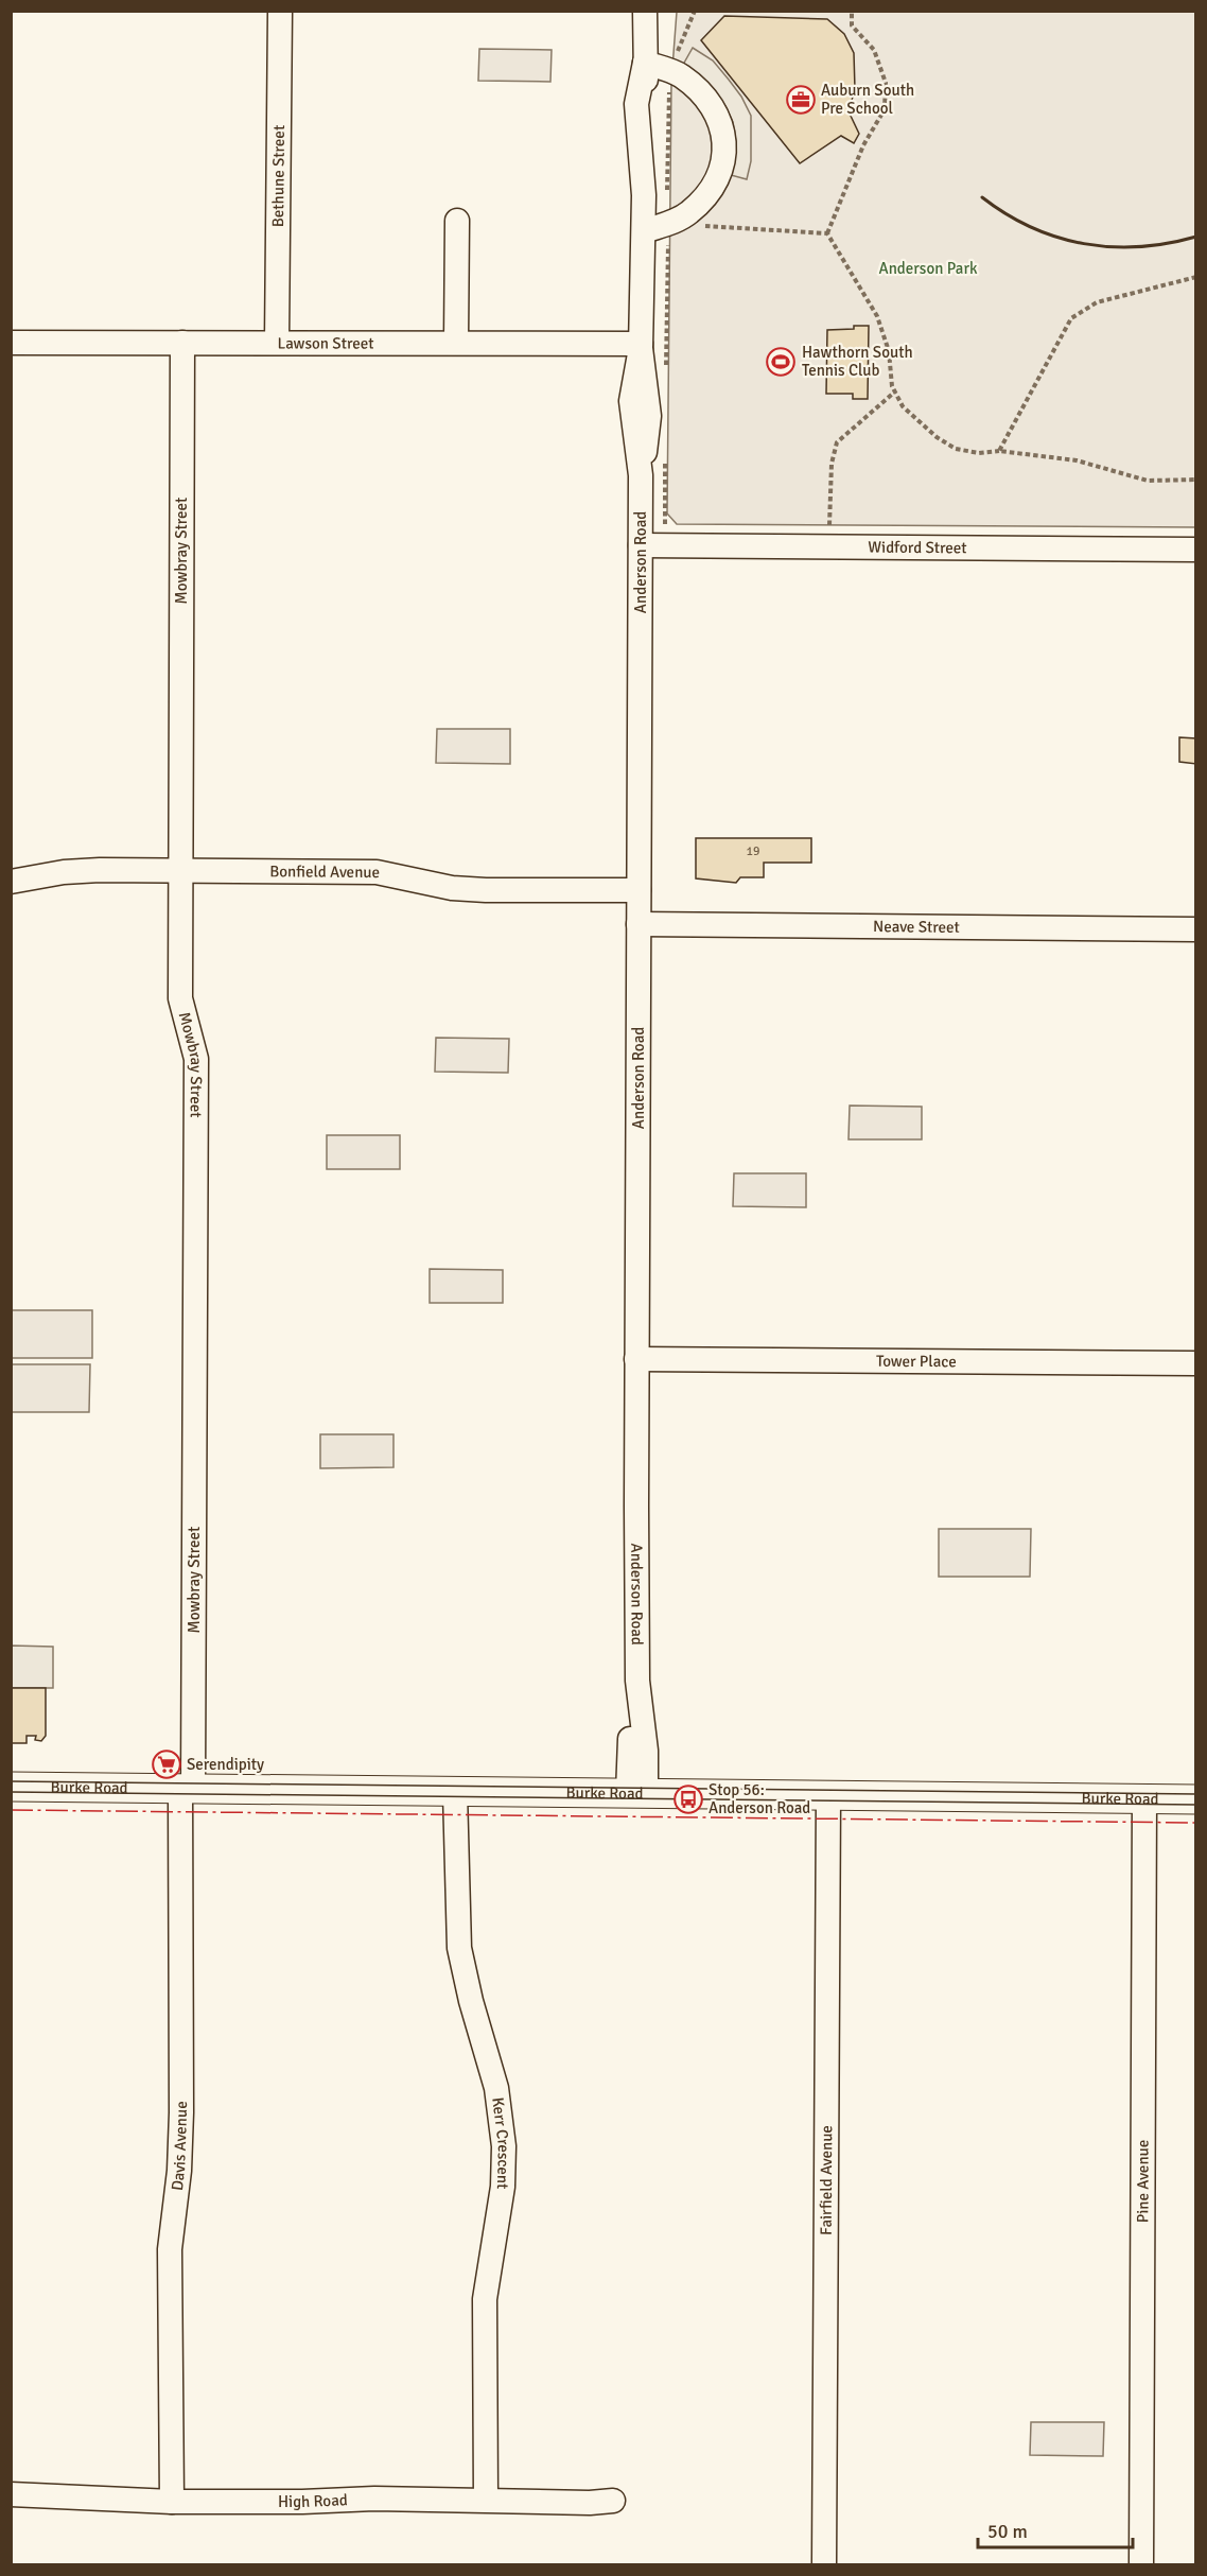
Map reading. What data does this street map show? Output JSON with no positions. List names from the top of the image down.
{
  "streets": {
    "main road": ["Burke Road"],
    "street": [
      "Bethune Street",
      "Lawson Street",
      "Widford Street",
      "Mowbray Street",
      "Anderson Road",
      "Bonfield Avenue",
      "Neave Street",
      "Tower Place",
      "Kerr Crescent",
      "Davis Avenue",
      "Fairfield Avenue",
      "Pine Avenue",
      "High Road"
    ]
  },
  "crossings": [
    ["Bethune Street", "Lawson Street"],
    ["Lawson Street", "Mowbray Street"],
    ["Lawson Street", "Anderson Road"],
    ["Widford Street", "Anderson Road"],
    ["Mowbray Street", "Bonfield Avenue"],
    ["Mowbray Street", "Burke Road"],
    ["Mowbray Street", "Davis Avenue"],
    ["Anderson Road", "Bonfield Avenue"],
    ["Anderson Road", "Neave Street"],
    ["Anderson Road", "Tower Place"],
    ["Anderson Road", "Burke Road"],
    ["Burke Road", "Kerr Crescent"],
    ["Burke Road", "Davis Avenue"],
    ["Burke Road", "Fairfield Avenue"],
    ["Burke Road", "Pine Avenue"],
    ["Kerr Crescent", "High Road"],
    ["Davis Avenue", "High Road"]
  ],
  "parks": ["Anderson Park"],
  "places": {
    "office": ["Auburn South Pre School"],
    "sports": ["Hawthorn South Tennis Club"],
    "supermarket": ["Serendipity"],
    "bus stop": ["Stop 56: Anderson Road"]
  },
  "house_numbers": ["19"],
  "scale_bar": "50 m"
}
